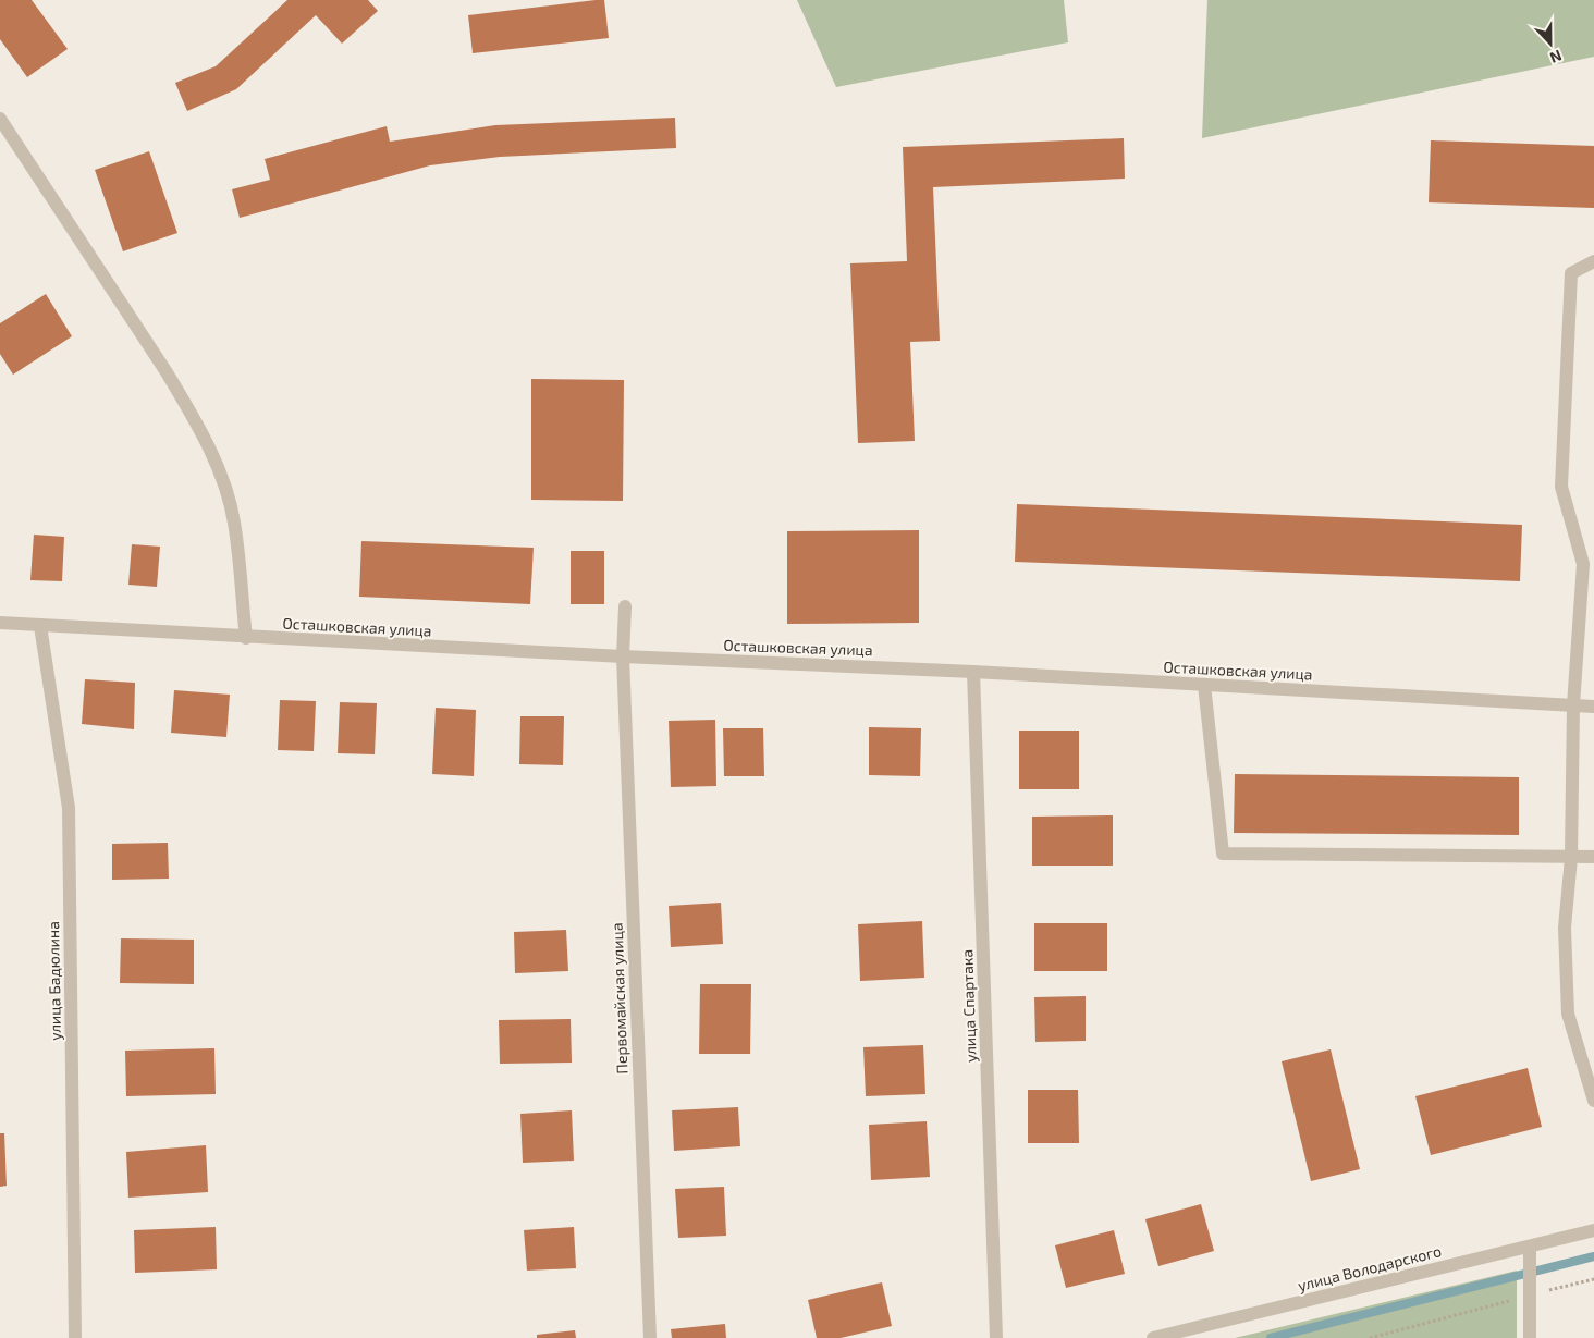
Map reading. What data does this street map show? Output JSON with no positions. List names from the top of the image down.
{
  "streets": {
    "street": [
      "Осташковская улица",
      "улица Бадюлина",
      "Первомайская улица",
      "улица Спартака",
      "улица Володарского"
    ]
  },
  "crossings": [
    ["Осташковская улица", "улица Бадюлина"],
    ["Осташковская улица", "Первомайская улица"],
    ["Осташковская улица", "улица Спартака"]
  ],
  "north": "bottom"
}
